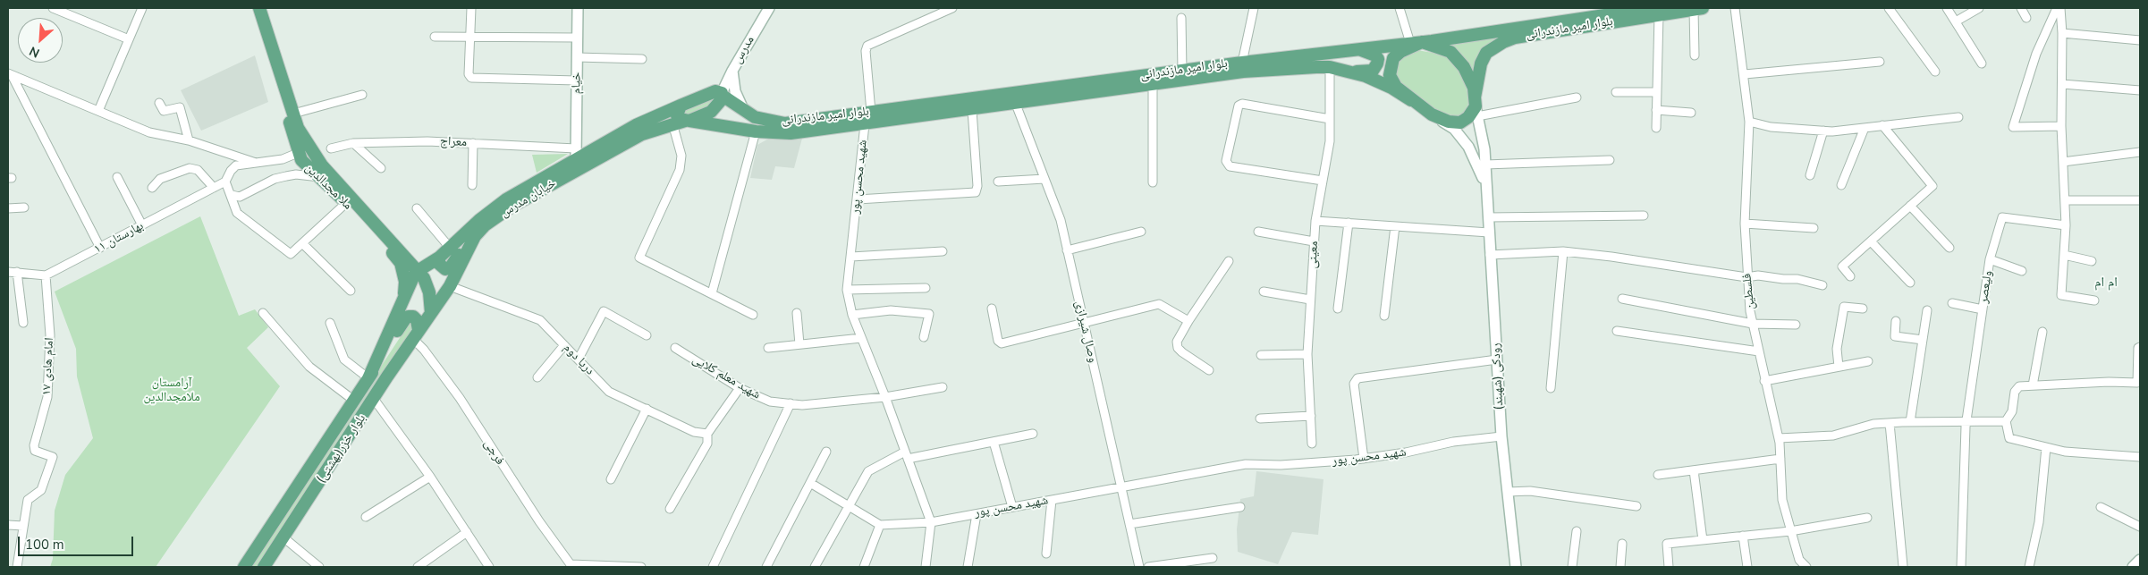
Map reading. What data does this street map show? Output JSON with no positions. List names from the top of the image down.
{
  "streets": {
    "main road": [
      "بلوار امیر مازندرانی",
      "مدرس",
      "خیام",
      "ملا مجدالدین",
      "خیابان مدرس",
      "رودکی (شهبند)",
      "بلوار خزر(بهشتی)"
    ],
    "street": [
      "معراج",
      "شهید محسن پور",
      "بهارستان ۱۱",
      "معینی",
      "ولیعصر",
      "فلسطین",
      "وصال شیرازی",
      "دریا دوم",
      "امام هادی ۱۷",
      "شهید معلم کلایی",
      "فرجی"
    ]
  },
  "crossings": [
    ["بلوار امیر مازندرانی", "مدرس"],
    ["بلوار امیر مازندرانی", "شهید محسن پور"],
    ["بلوار امیر مازندرانی", "خیابان مدرس"],
    ["بلوار امیر مازندرانی", "معینی"],
    ["بلوار امیر مازندرانی", "وصال شیرازی"],
    ["بلوار امیر مازندرانی", "رودکی (شهبند)"],
    ["مدرس", "خیابان مدرس"],
    ["خیام", "معراج"],
    ["خیام", "خیابان مدرس"],
    ["معراج", "خیابان مدرس"],
    ["شهید محسن پور", "وصال شیرازی"],
    ["شهید محسن پور", "رودکی (شهبند)"],
    ["شهید محسن پور", "شهید معلم کلایی"],
    ["ملا مجدالدین", "خیابان مدرس"],
    ["خیابان مدرس", "دریا دوم"],
    ["خیابان مدرس", "بلوار خزر(بهشتی)"],
    ["خیابان مدرس", "فرجی"],
    ["بهارستان ۱۱", "امام هادی ۱۷"],
    ["بلوار خزر(بهشتی)", "فرجی"]
  ],
  "districts": ["ام ام"],
  "parks": ["آرامستان ملامجدالدین"],
  "scale_bar": "100 m",
  "north": "bottom left"
}
